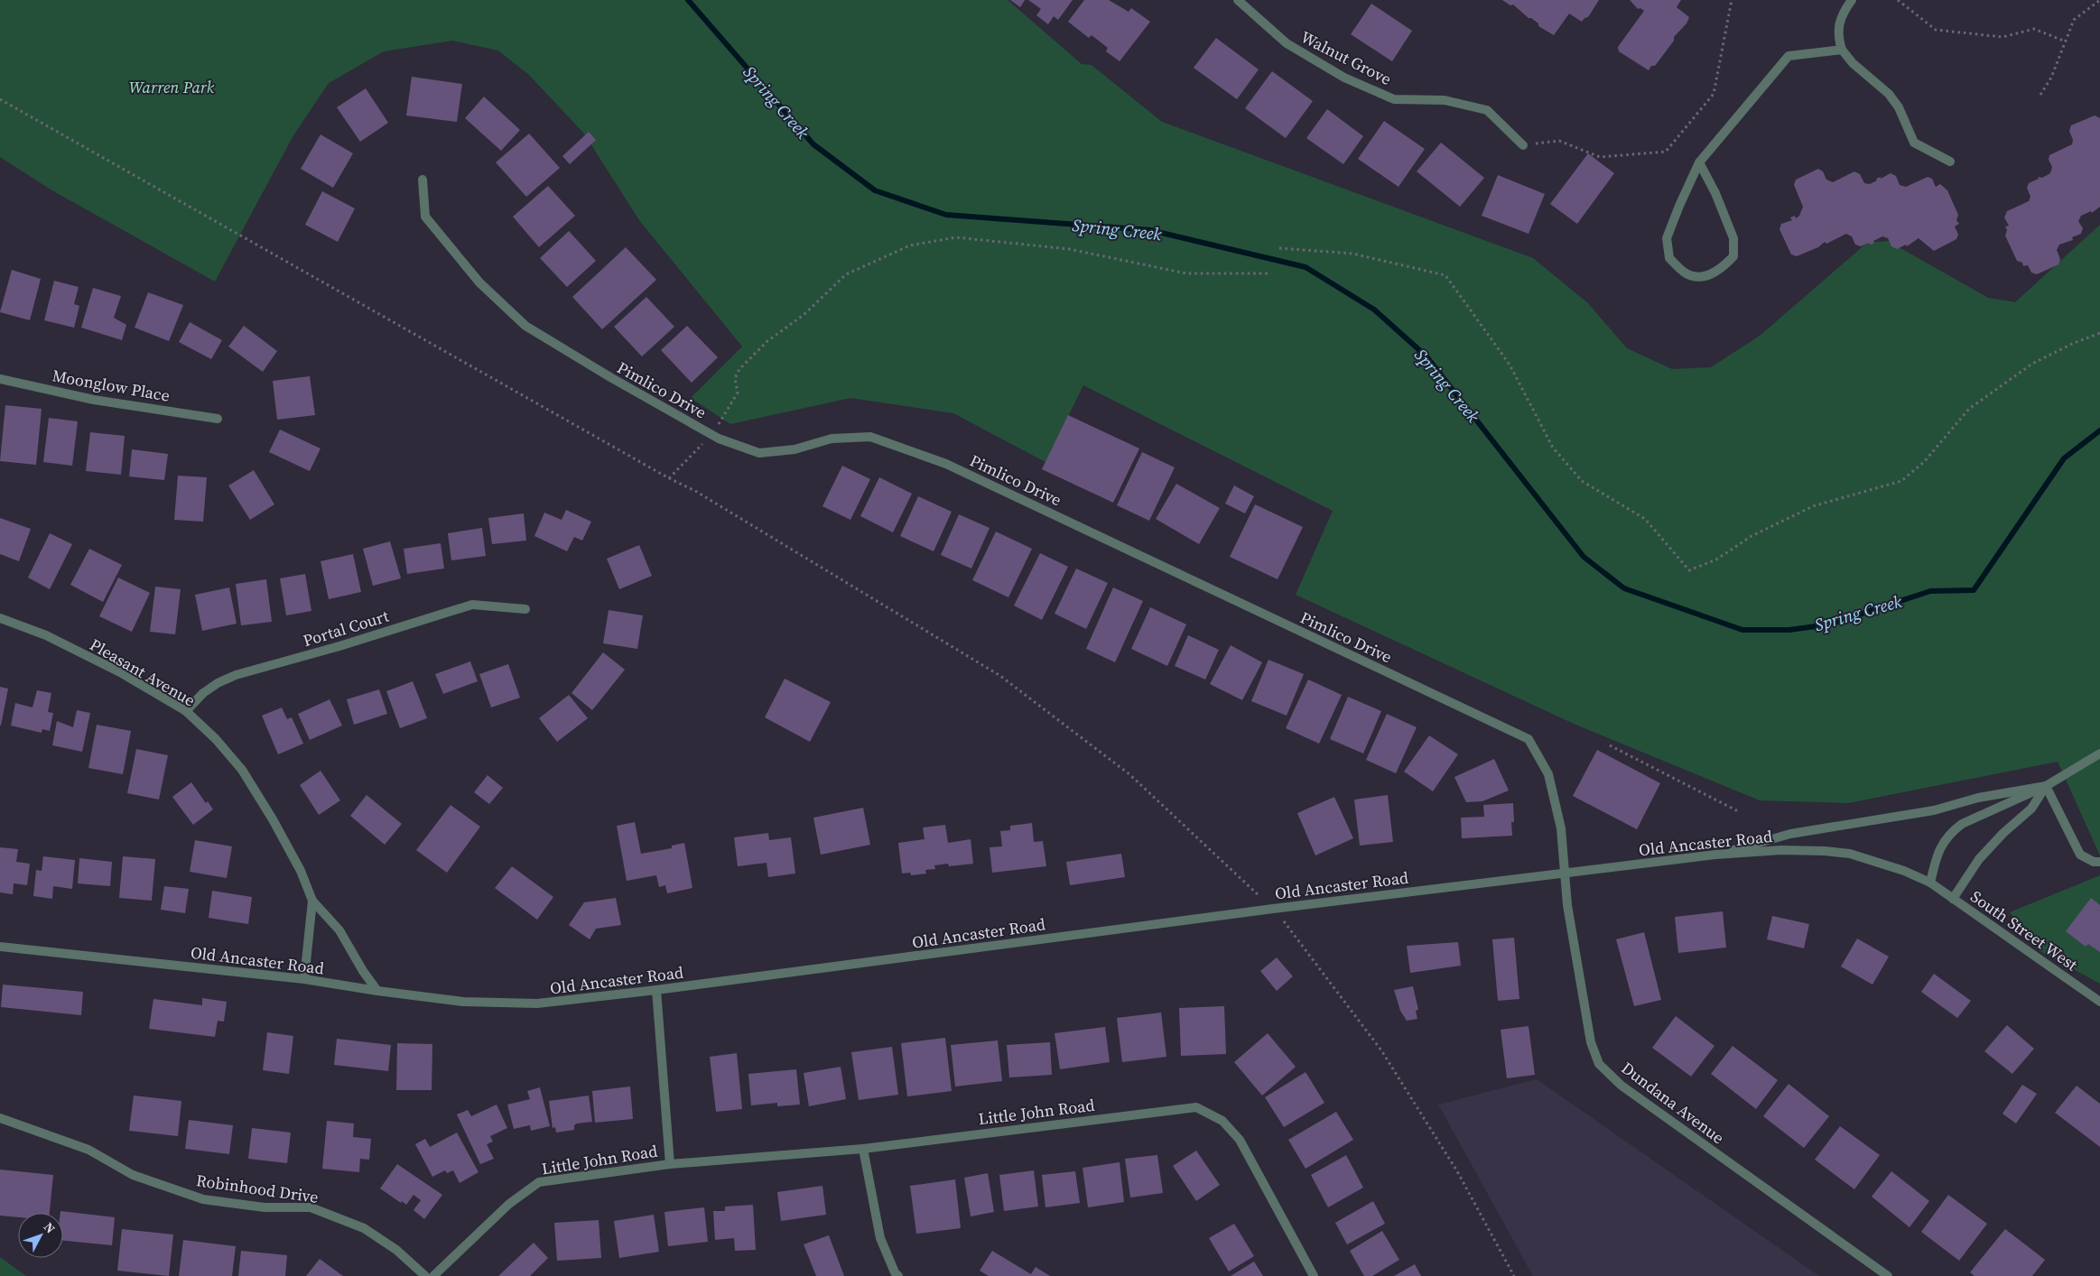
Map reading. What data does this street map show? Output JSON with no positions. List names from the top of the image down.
{
  "streets": {
    "street": [
      "Walnut Grove",
      "Moonglow Place",
      "Pimlico Drive",
      "Portal Court",
      "Pleasant Avenue",
      "Old Ancaster Road",
      "South Street West",
      "Dundana Avenue",
      "Little John Road",
      "Robinhood Drive"
    ]
  },
  "crossings": [
    ["Pimlico Drive", "Old Ancaster Road"],
    ["Pimlico Drive", "Dundana Avenue"],
    ["Portal Court", "Pleasant Avenue"],
    ["Pleasant Avenue", "Old Ancaster Road"],
    ["Old Ancaster Road", "South Street West"],
    ["Old Ancaster Road", "Dundana Avenue"],
    ["Old Ancaster Road", "Little John Road"]
  ],
  "water": ["Spring Creek"],
  "parks": ["Warren Park"],
  "north": "top right"
}
